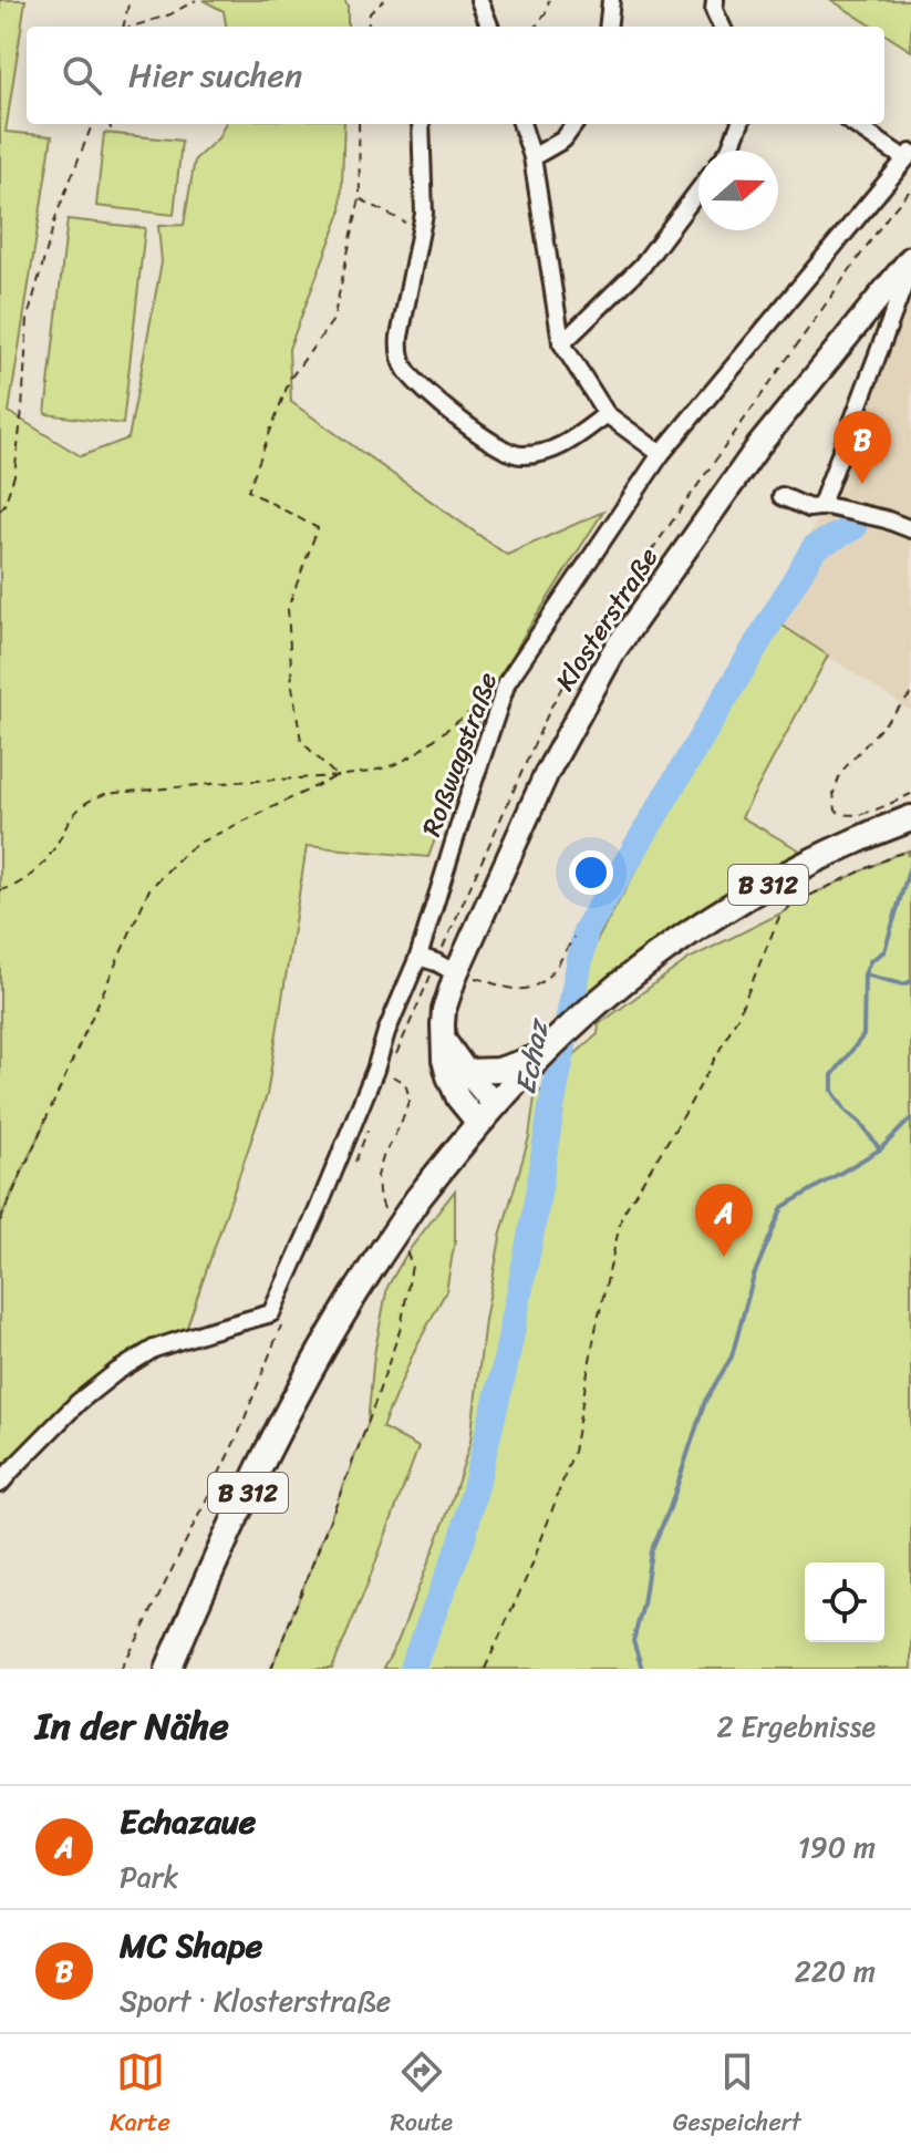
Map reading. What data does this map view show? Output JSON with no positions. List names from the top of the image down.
{
  "streets": {
    "main road": ["Klosterstraße", "B 312"],
    "street": ["Roßwagstraße"]
  },
  "crossings": [
    ["Klosterstraße", "B 312"]
  ],
  "water": ["Echaz"],
  "north": "right",
  "page": {
    "search": "Hier suchen",
    "pins": ["B", "A"],
    "heading": ["In der Nähe", "2 Ergebnisse"],
    "list": [
      {
        "mark": "A",
        "name": "Echazaue",
        "note": "Park",
        "value": "190 m"
      },
      {
        "mark": "B",
        "name": "MC Shape",
        "note": "Sport · Klosterstraße",
        "value": "220 m"
      }
    ],
    "nav": ["Karte", "Route", "Gespeichert"]
  }
}
